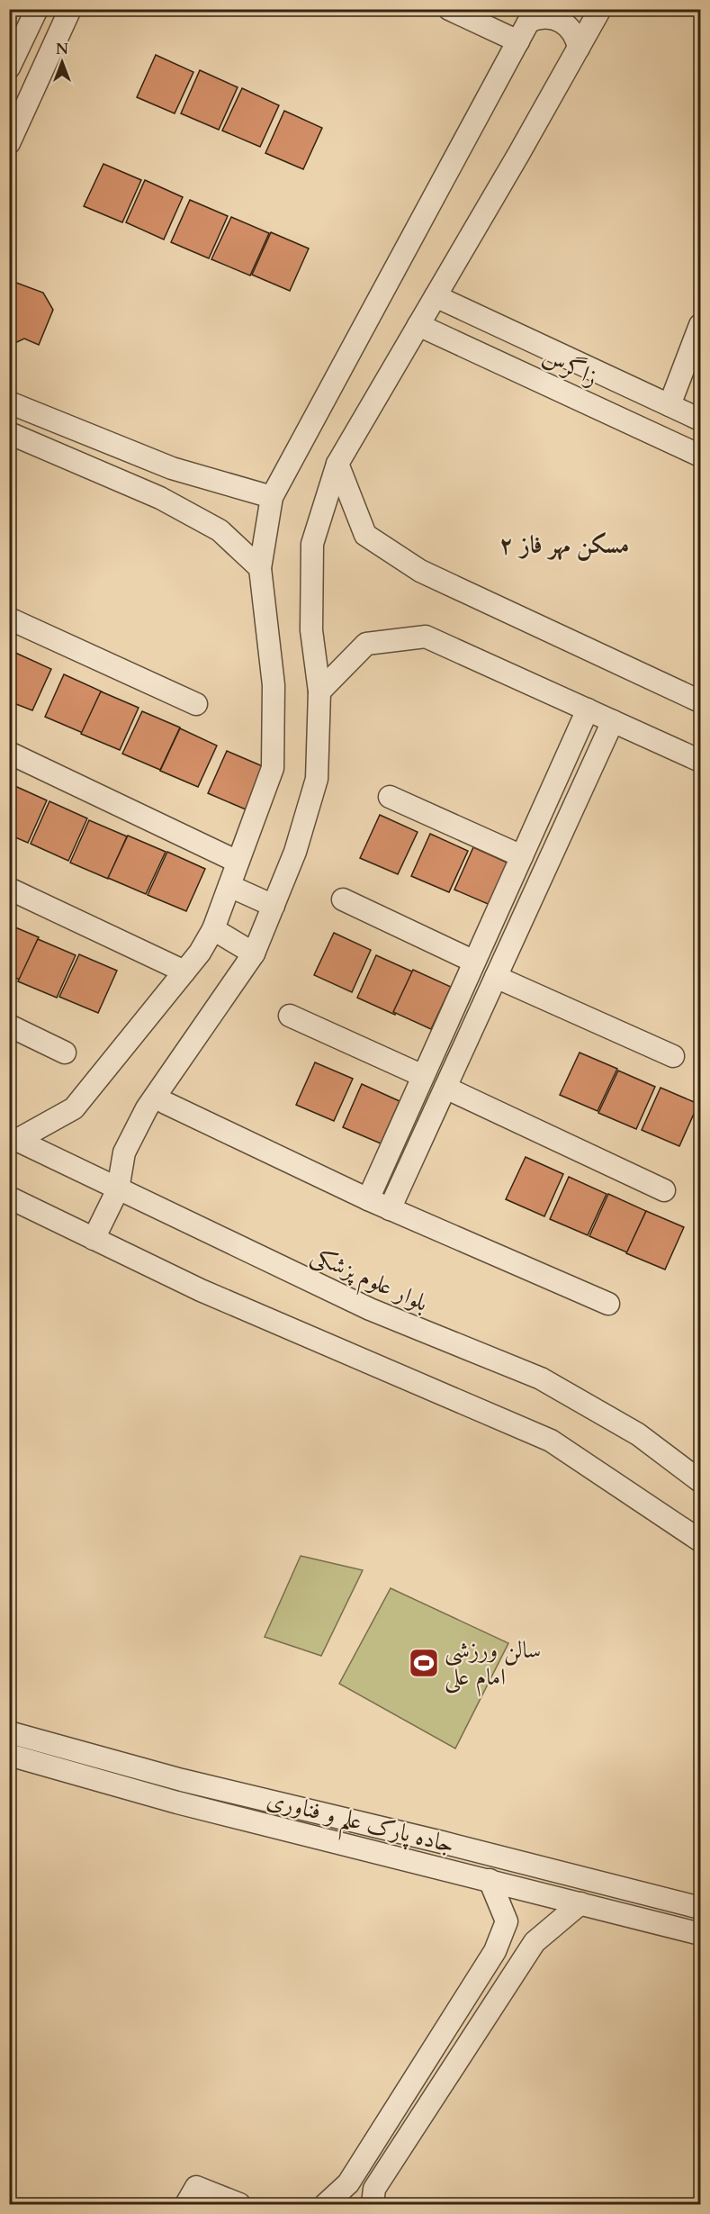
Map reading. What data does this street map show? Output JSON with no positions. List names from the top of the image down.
{
  "streets": {
    "street": ["زاگرس", "بلوار علوم پزشکی", "جاده پارک علم و فناوری"]
  },
  "districts": ["مسکن مهر فاز ۲"],
  "places": {
    "sports": ["سالن ورزشی امام علی"]
  },
  "north": "top"
}
